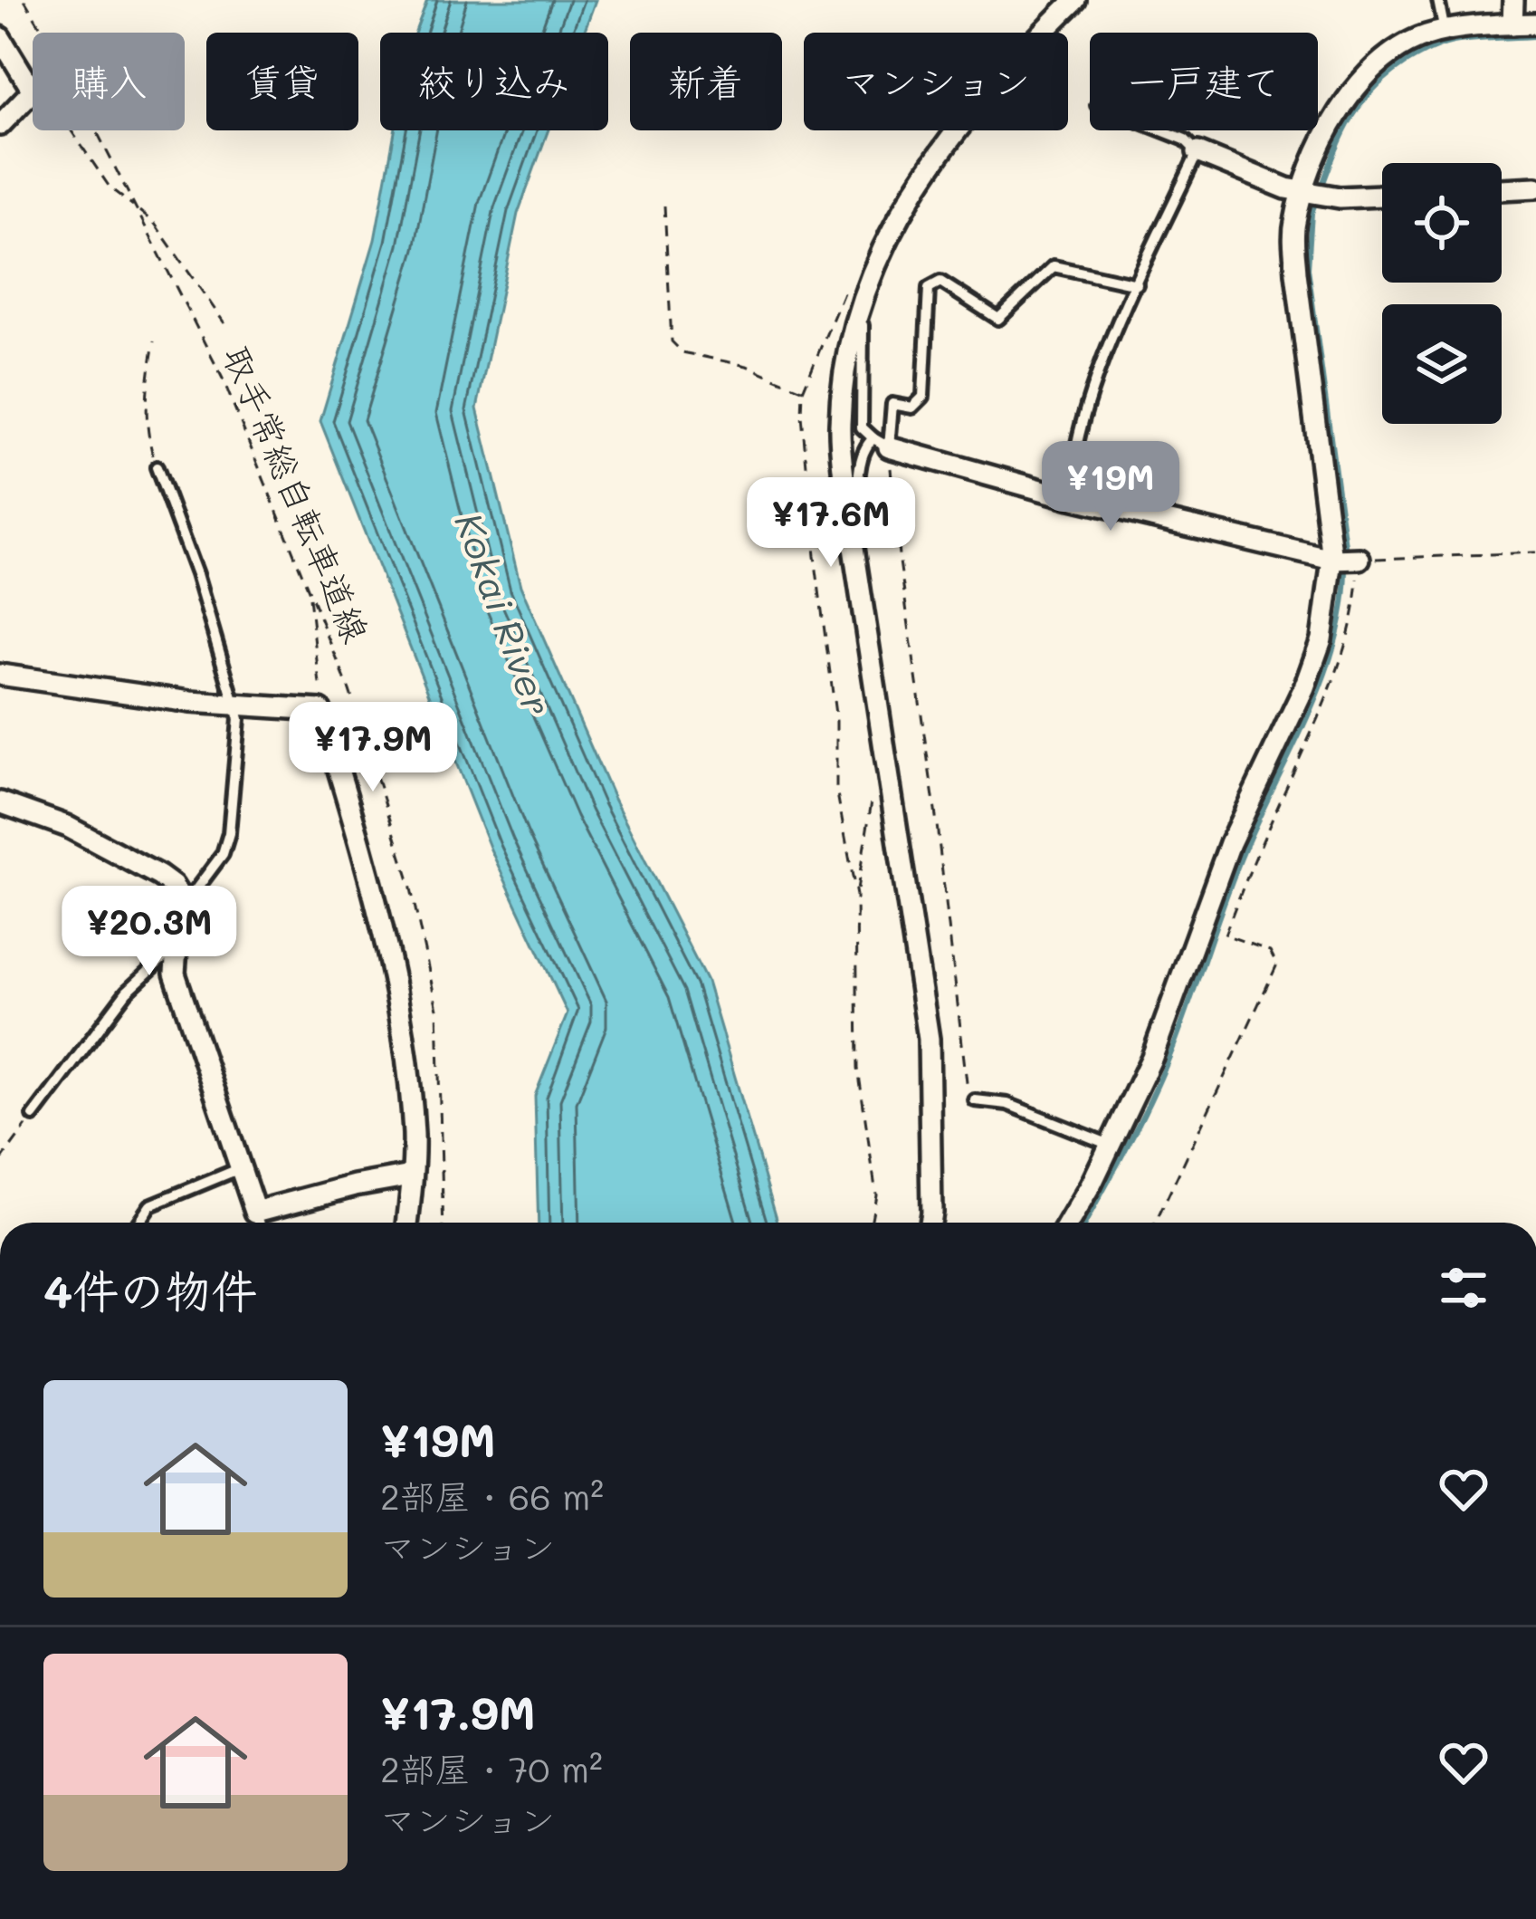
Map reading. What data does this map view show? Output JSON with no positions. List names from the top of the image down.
{
  "streets": {
    "path": ["取手常総自転車道線"]
  },
  "water": ["Kokai River"],
  "page": {
    "chip": [
      "購入",
      "賃貸",
      "絞り込み",
      "新着",
      "マンション",
      "一戸建て"
    ],
    "price": [
      "¥19M",
      "¥17.6M",
      "¥17.9M",
      "¥20.3M"
    ],
    "heading": "4件の物件",
    "list": [
      {
        "name": "¥19M",
        "note": "2部屋 · 66 m² · マンション"
      },
      {
        "name": "¥17.9M",
        "note": "2部屋 · 70 m² · マンション"
      }
    ]
  }
}
